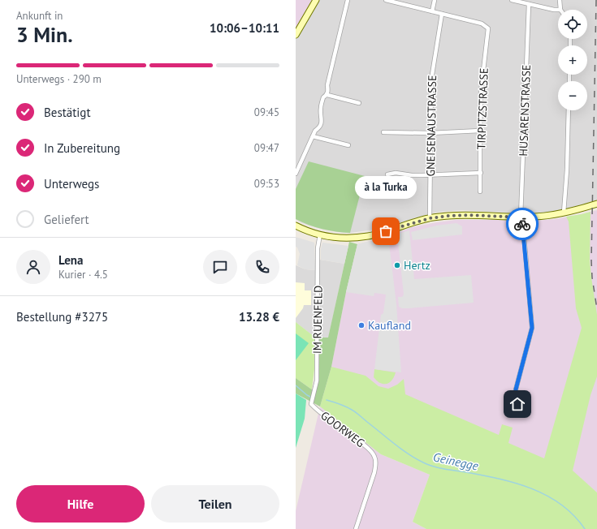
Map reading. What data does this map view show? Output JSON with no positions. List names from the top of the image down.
{
  "streets": {
    "street": [
      "TIRPITZSTRASSE",
      "HUSARENSTRASSE",
      "GNEISENAUSTRASSE",
      "IM RUENFELD",
      "GOORWEG"
    ]
  },
  "crossings": [
    ["TIRPITZSTRASSE", "GNEISENAUSTRASSE"],
    ["IM RUENFELD", "GOORWEG"]
  ],
  "water": ["Geinegge"],
  "places": ["à la Turka", "Hertz", "Kaufland"],
  "page": {
    "heading": ["3 Min.", "Ankunft in", "10:06–10:11"],
    "panel": [
      "Lena",
      "Kurier · 4.5",
      "Bestellung #3275",
      "13.28 €"
    ],
    "map_buttons": ["+", "−"],
    "bar": "Unterwegs · 290 m",
    "list": [
      ["Bestätigt", "09:45"],
      ["In Zubereitung", "09:47"],
      ["Unterwegs", "09:53"],
      "Geliefert"
    ],
    "bubble": "à la Turka",
    "buttons": ["Hilfe", "Teilen"]
  }
}
